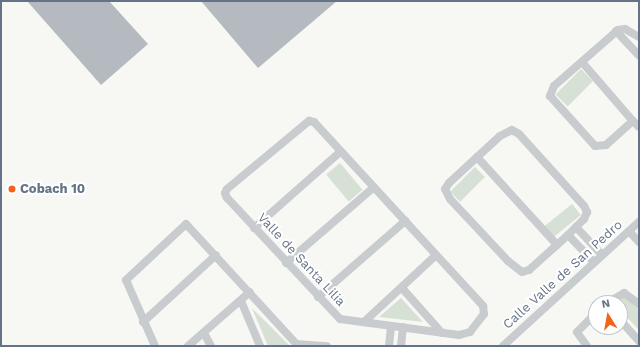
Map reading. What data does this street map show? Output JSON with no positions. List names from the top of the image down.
{
  "streets": {
    "street": ["Valle de Santa Lilia", "Calle Valle de San Pedro"]
  },
  "places": ["Cobach 10"],
  "north": "top"
}
